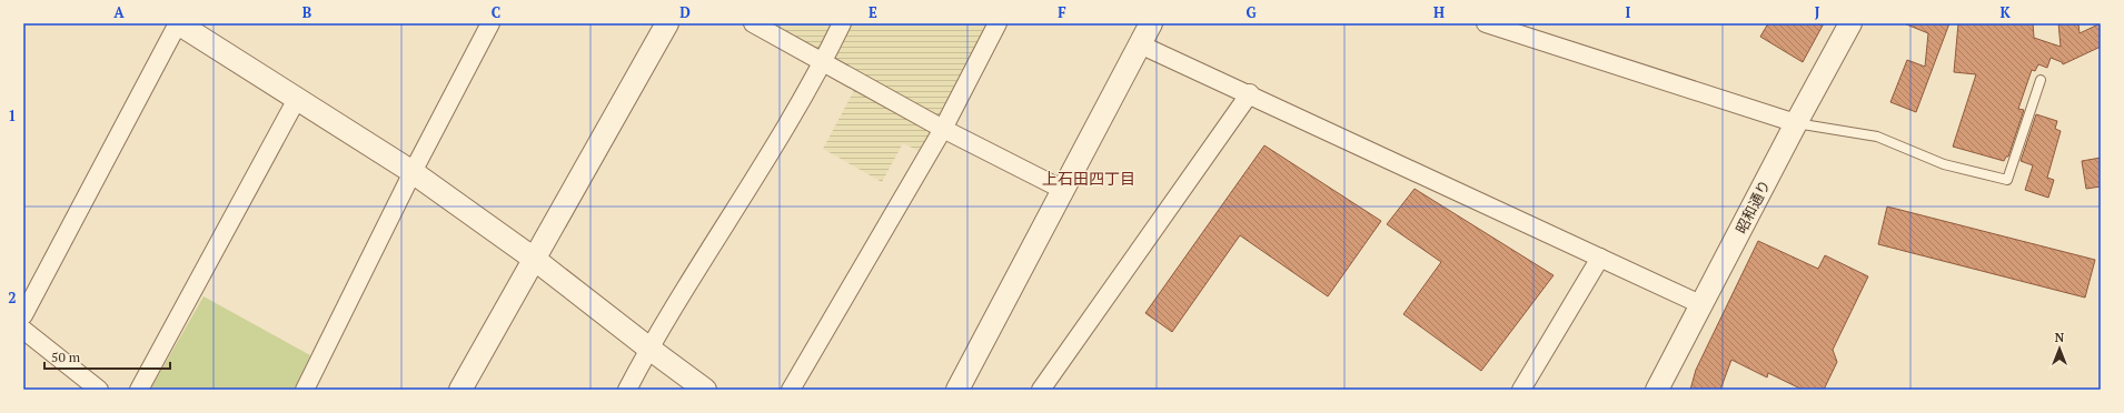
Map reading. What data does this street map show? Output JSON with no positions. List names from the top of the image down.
{
  "streets": {
    "street": ["昭和通り"]
  },
  "districts": ["上石田四丁目"],
  "scale_bar": "50 m",
  "north": "top",
  "grid": {
    "columns": [
      "A",
      "B",
      "C",
      "D",
      "E",
      "F",
      "G",
      "H",
      "I",
      "J",
      "K"
    ],
    "rows": ["1", "2"]
  }
}
